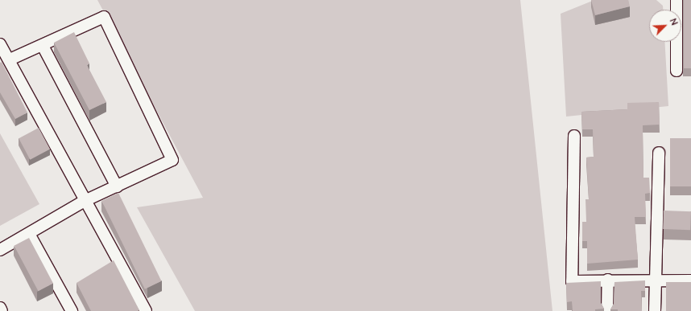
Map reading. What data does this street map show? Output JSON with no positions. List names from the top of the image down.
{
  "north": "top right"
}
